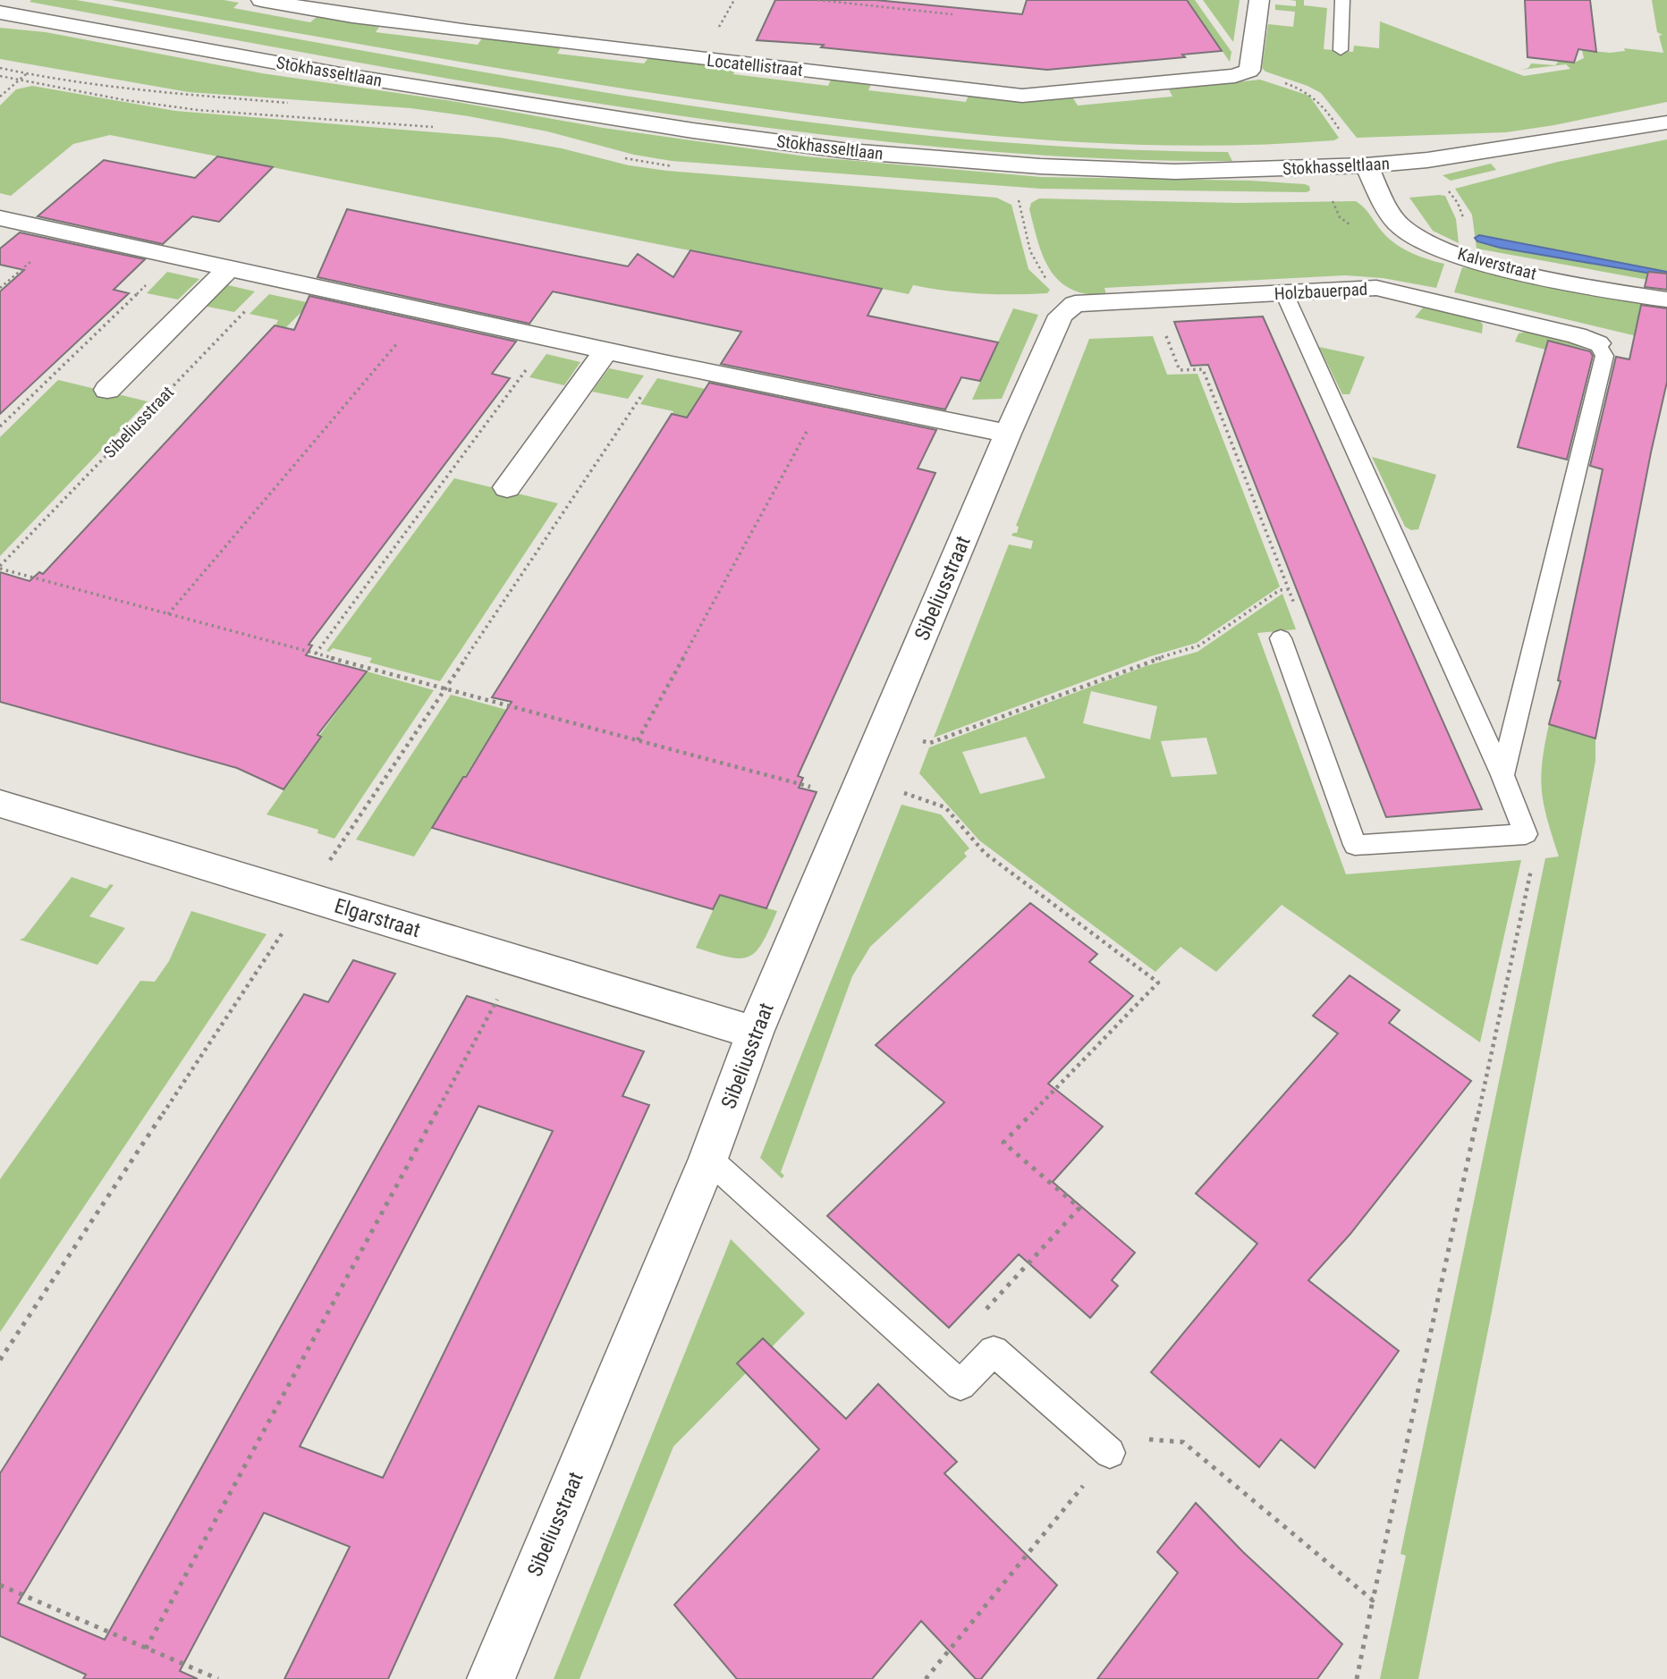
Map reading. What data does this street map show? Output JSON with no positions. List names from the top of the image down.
{
  "streets": {
    "street": [
      "Locatellistraat",
      "Stokhasseltlaan",
      "Kalverstraat",
      "Holzbauerpad",
      "Sibeliusstraat",
      "Elgarstraat"
    ]
  },
  "crossings": [
    ["Stokhasseltlaan", "Kalverstraat"],
    ["Holzbauerpad", "Sibeliusstraat"],
    ["Sibeliusstraat", "Elgarstraat"]
  ]
}
